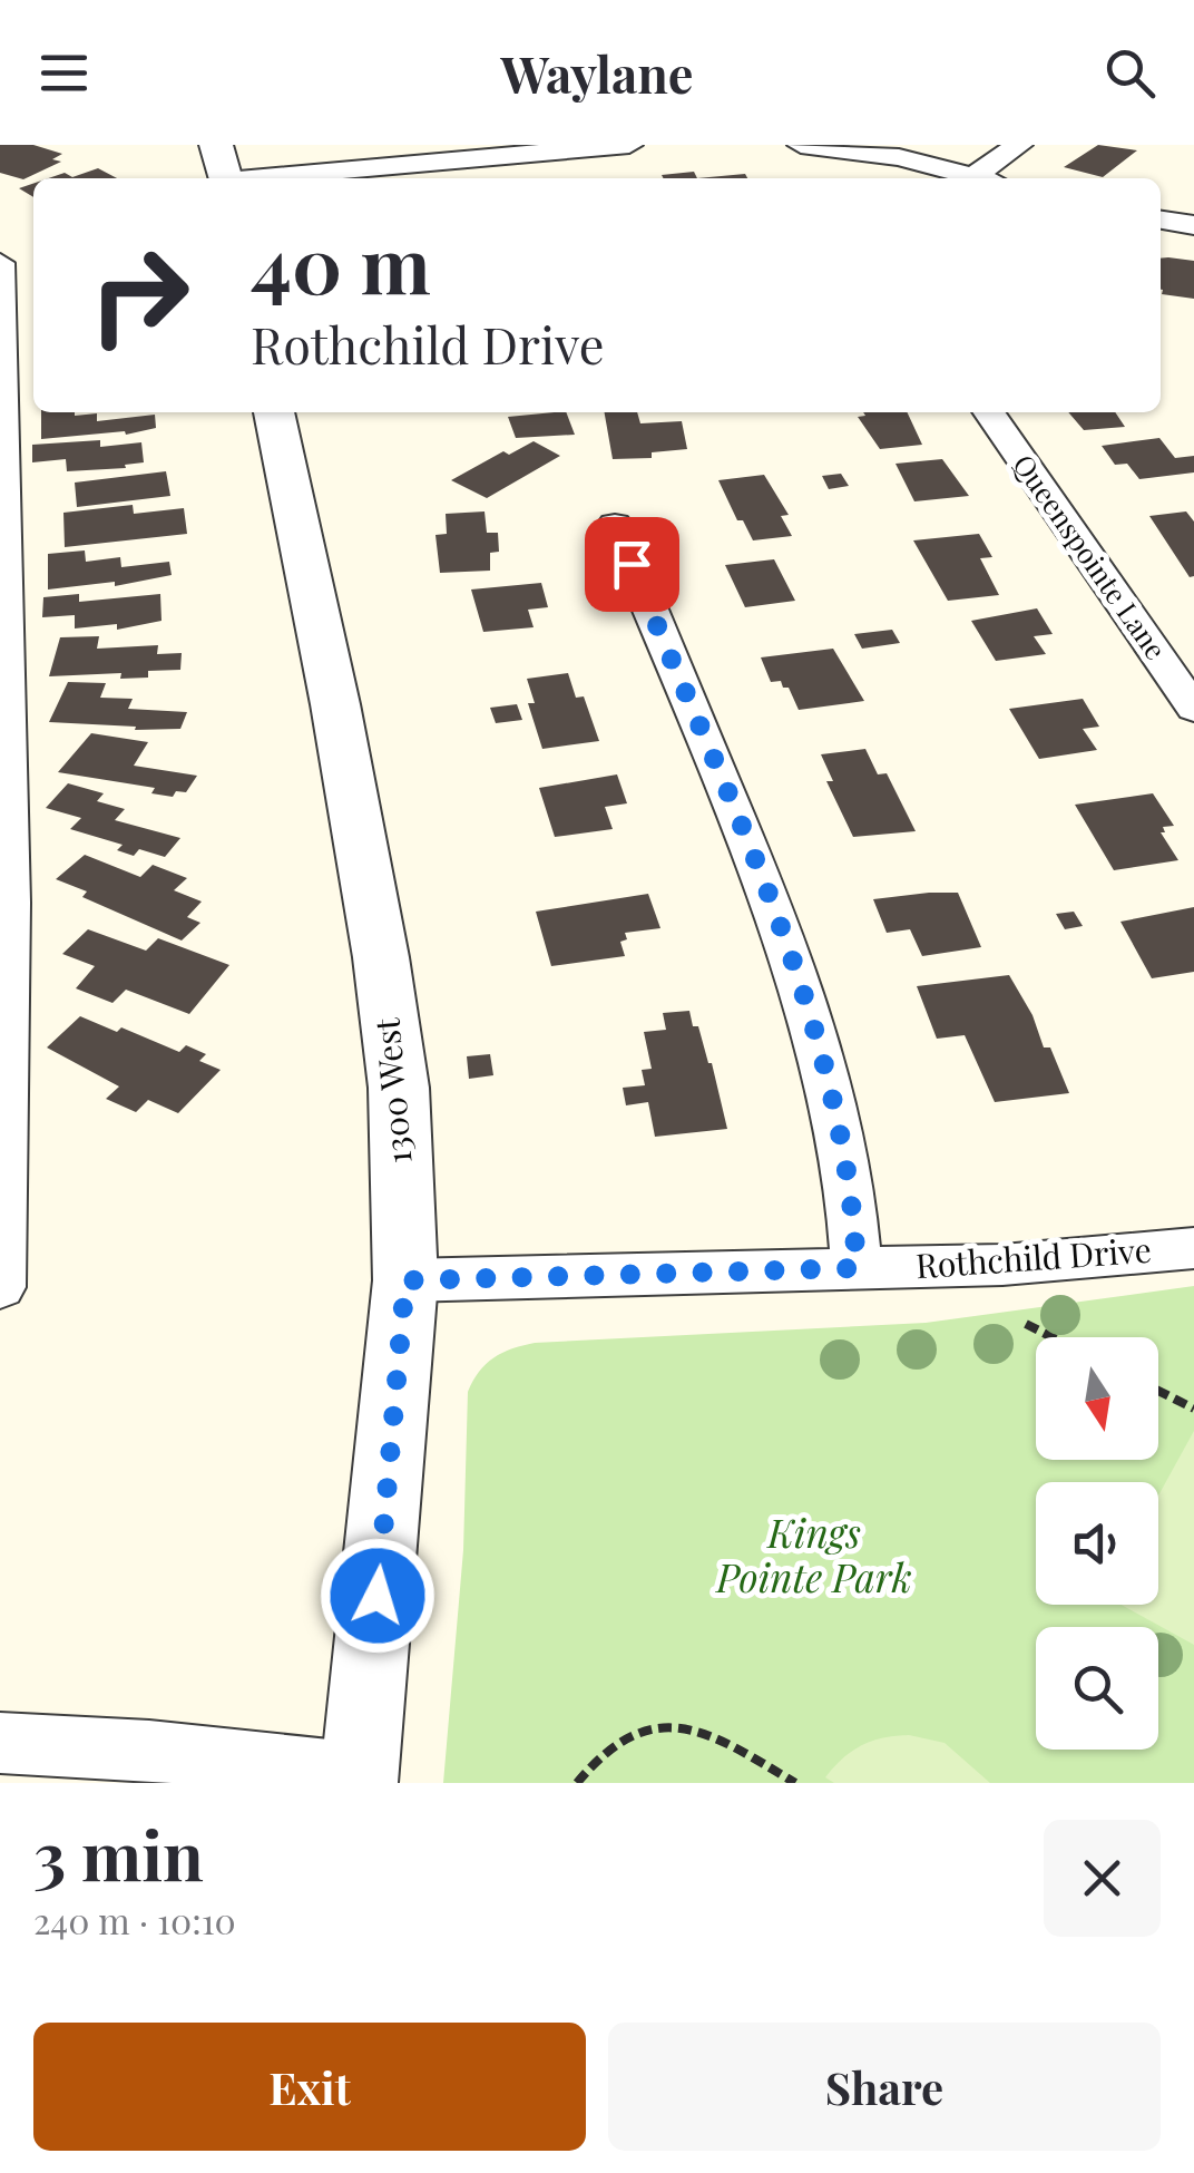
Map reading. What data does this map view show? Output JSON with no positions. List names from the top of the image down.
{
  "streets": {
    "street": ["Queenspointe Lane", "1300 West", "Rothchild Drive"]
  },
  "crossings": [
    ["1300 West", "Rothchild Drive"]
  ],
  "parks": ["Kings Pointe Park"],
  "north": "bottom",
  "page": {
    "header": "Waylane",
    "turn": ["40 m", "Rothchild Drive"],
    "heading": ["3 min", "240 m · 10:10"],
    "buttons": ["Exit", "Share"]
  }
}
